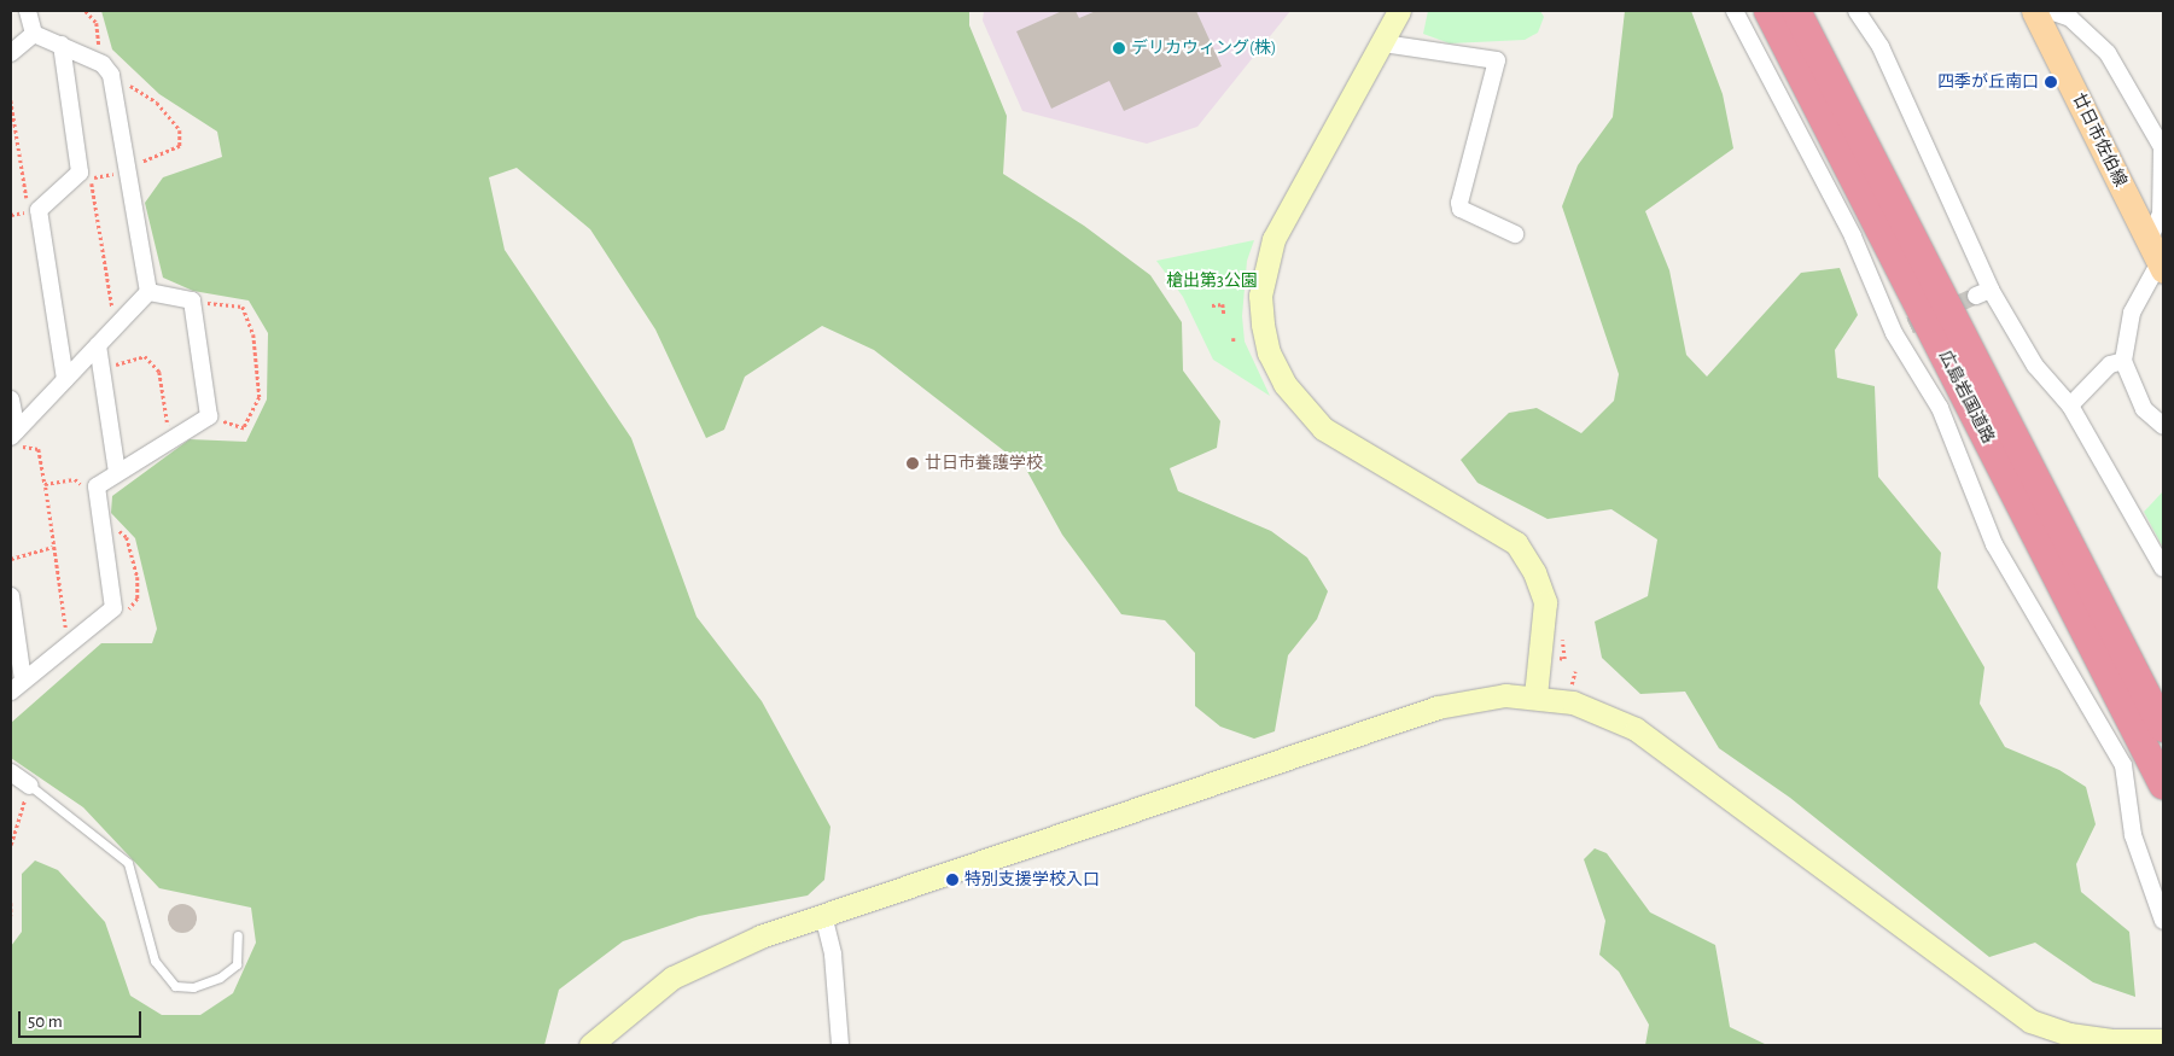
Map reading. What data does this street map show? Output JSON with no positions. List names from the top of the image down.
{
  "streets": {
    "highway": ["広島岩国道路"],
    "main road": ["廿日市佐伯線"]
  },
  "parks": ["槍出第3公園"],
  "places": [
    "デリカウィング(株)",
    "四季が丘南口",
    "廿日市養護学校",
    "特別支援学校入口"
  ],
  "scale_bar": "50 m"
}
